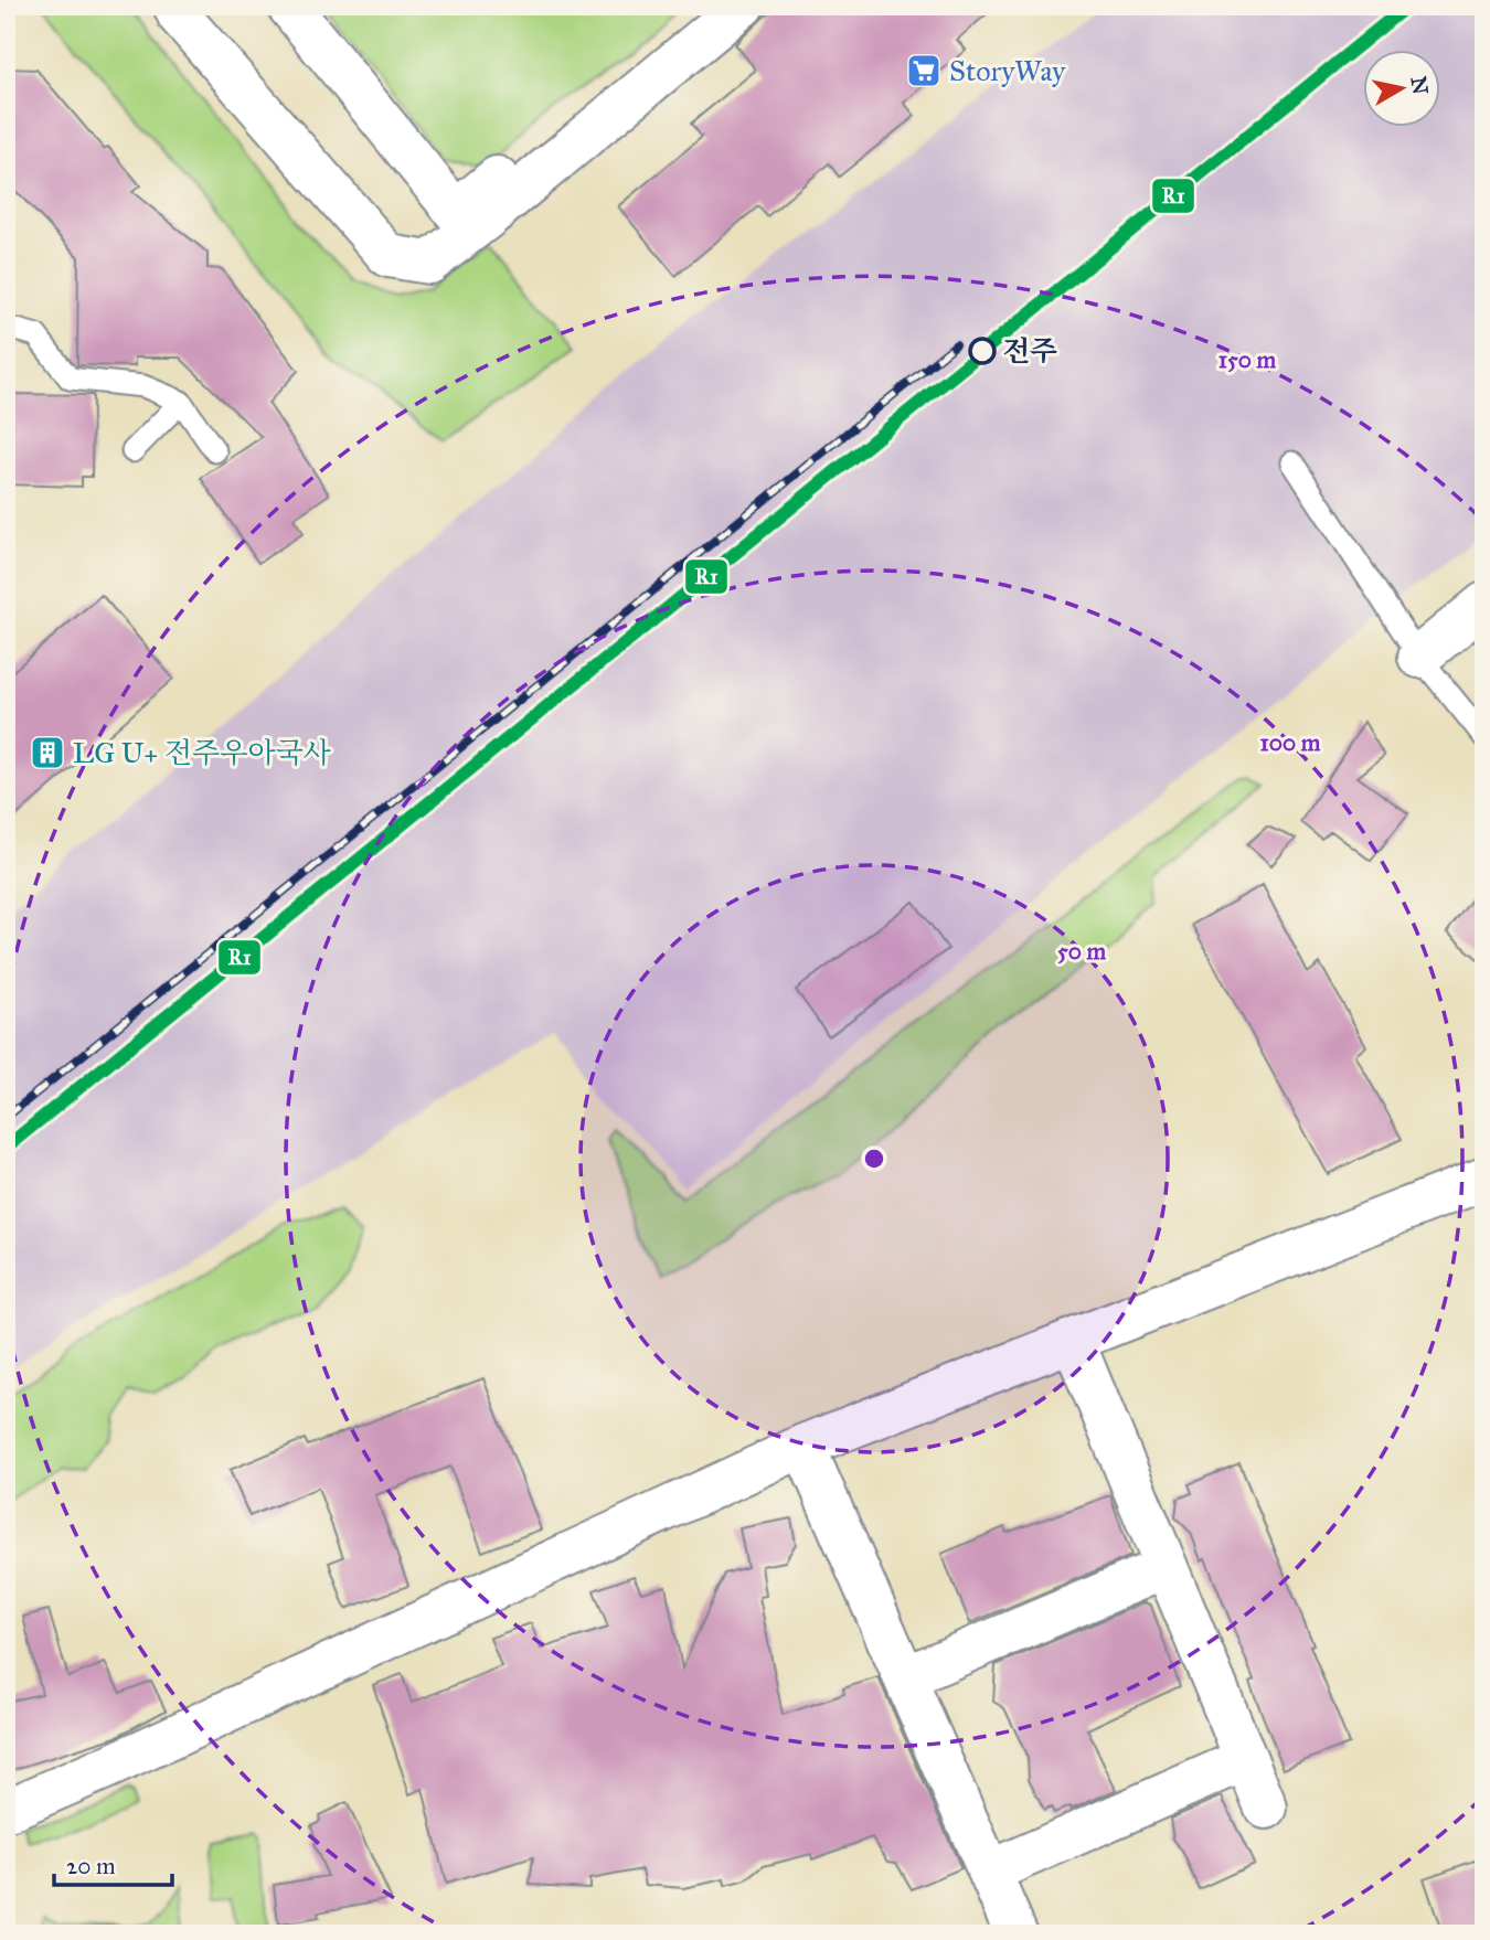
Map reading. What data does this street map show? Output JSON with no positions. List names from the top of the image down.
{
  "places": {
    "supermarket": ["StoryWay"],
    "other": ["전주"],
    "building": ["LG U+ 전주우아국사"]
  },
  "lines": ["transit line R1"],
  "scale_bar": "20 m",
  "north": "right",
  "rings": ["150 m", "100 m", "50 m"]
}
